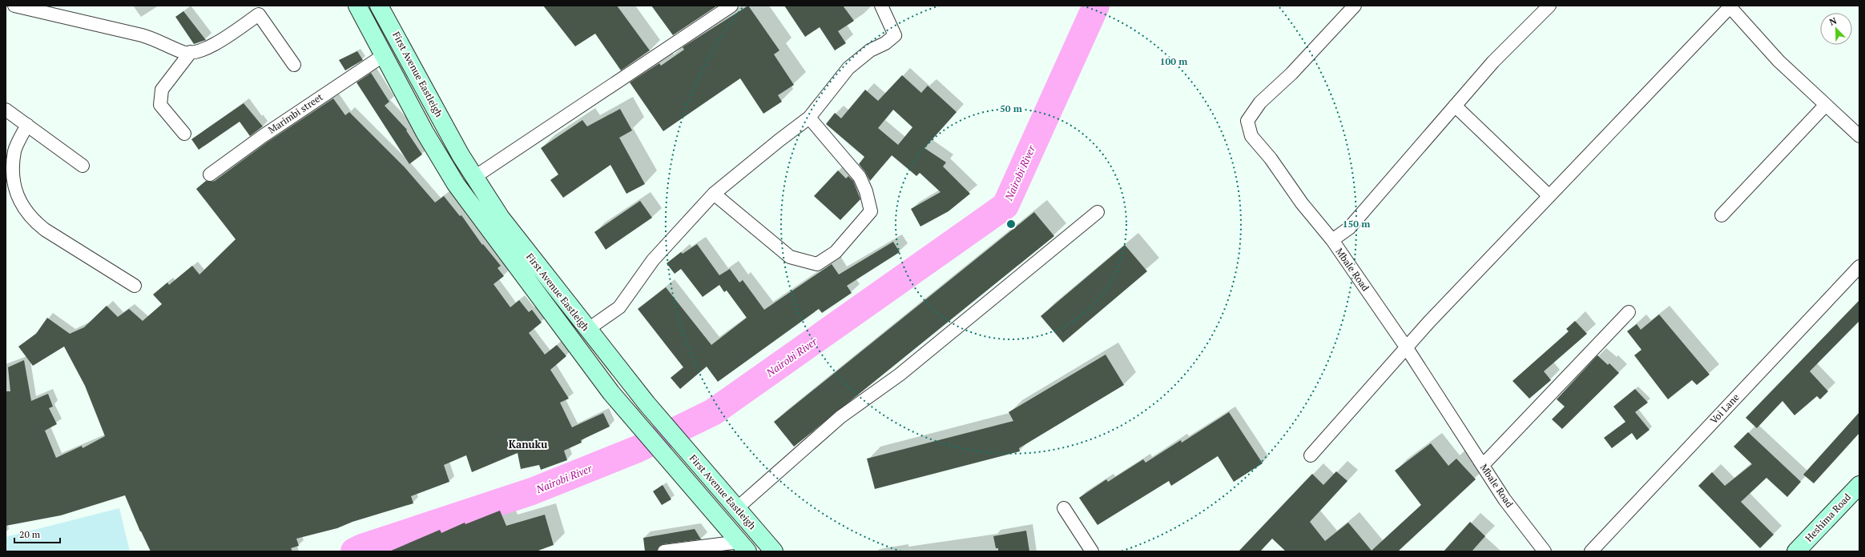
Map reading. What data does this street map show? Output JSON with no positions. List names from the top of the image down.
{
  "streets": {
    "main road": ["First Avenue Eastleigh", "Heshima Road"],
    "street": ["Marimbi street", "Mbale Road", "Voi Lane"]
  },
  "crossings": [
    ["First Avenue Eastleigh", "Marimbi street"]
  ],
  "districts": ["Kanuku"],
  "water": ["Nairobi River"],
  "scale_bar": "20 m",
  "north": "top left",
  "rings": ["100 m", "50 m", "150 m"]
}
